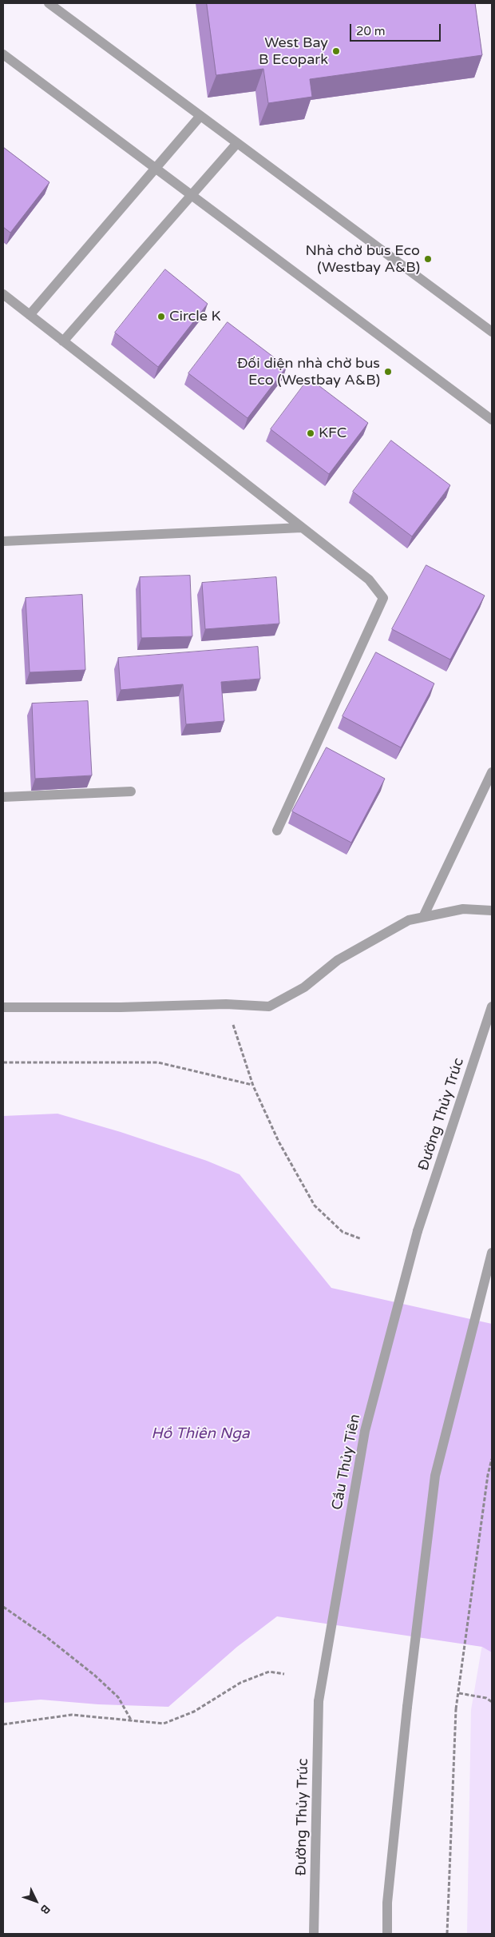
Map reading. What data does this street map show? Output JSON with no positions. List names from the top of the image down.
{
  "streets": {
    "street": ["Đường Thủy Trúc", "Cầu Thủy Tiên"]
  },
  "crossings": [
    ["Đường Thủy Trúc", "Cầu Thủy Tiên"]
  ],
  "water": ["Hồ Thiên Nga"],
  "places": [
    "West Bay B Ecopark",
    "Nhà chờ bus Eco (Westbay A&B)",
    "Circle K",
    "Đối diện nhà chờ bus Eco (Westbay A&B)",
    "KFC"
  ],
  "scale_bar": "20 m",
  "north": "bottom right"
}
